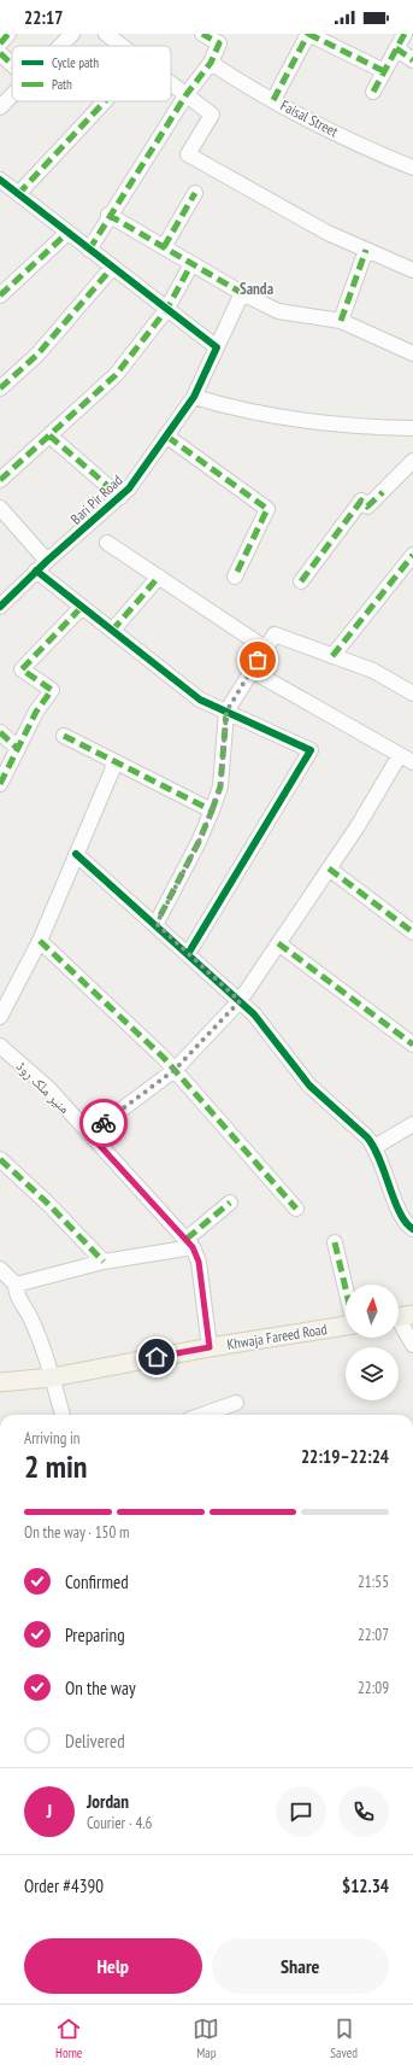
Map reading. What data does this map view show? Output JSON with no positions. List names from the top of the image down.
{
  "streets": {
    "main road": ["Khwaja Fareed Road"],
    "street": ["Faisal Street", "Bari Pir Road", "منیر ملک روڈ"]
  },
  "crossings": [
    ["منیر ملک روڈ", "Khwaja Fareed Road"]
  ],
  "districts": ["Sanda"],
  "legend": ["Cycle path", "Path"],
  "north": "top",
  "page": {
    "status": "22:17",
    "heading": ["2 min", "Arriving in", "22:19–22:24"],
    "panel": [
      "Jordan",
      "Courier · 4.6",
      "Order #4390",
      "$12.34"
    ],
    "bar": "On the way · 150 m",
    "list": [
      ["Confirmed", "21:55"],
      ["Preparing", "22:07"],
      ["On the way", "22:09"],
      "Delivered"
    ],
    "round": "J",
    "buttons": ["Help", "Share"],
    "tabs": ["Home", "Map", "Saved"]
  }
}
